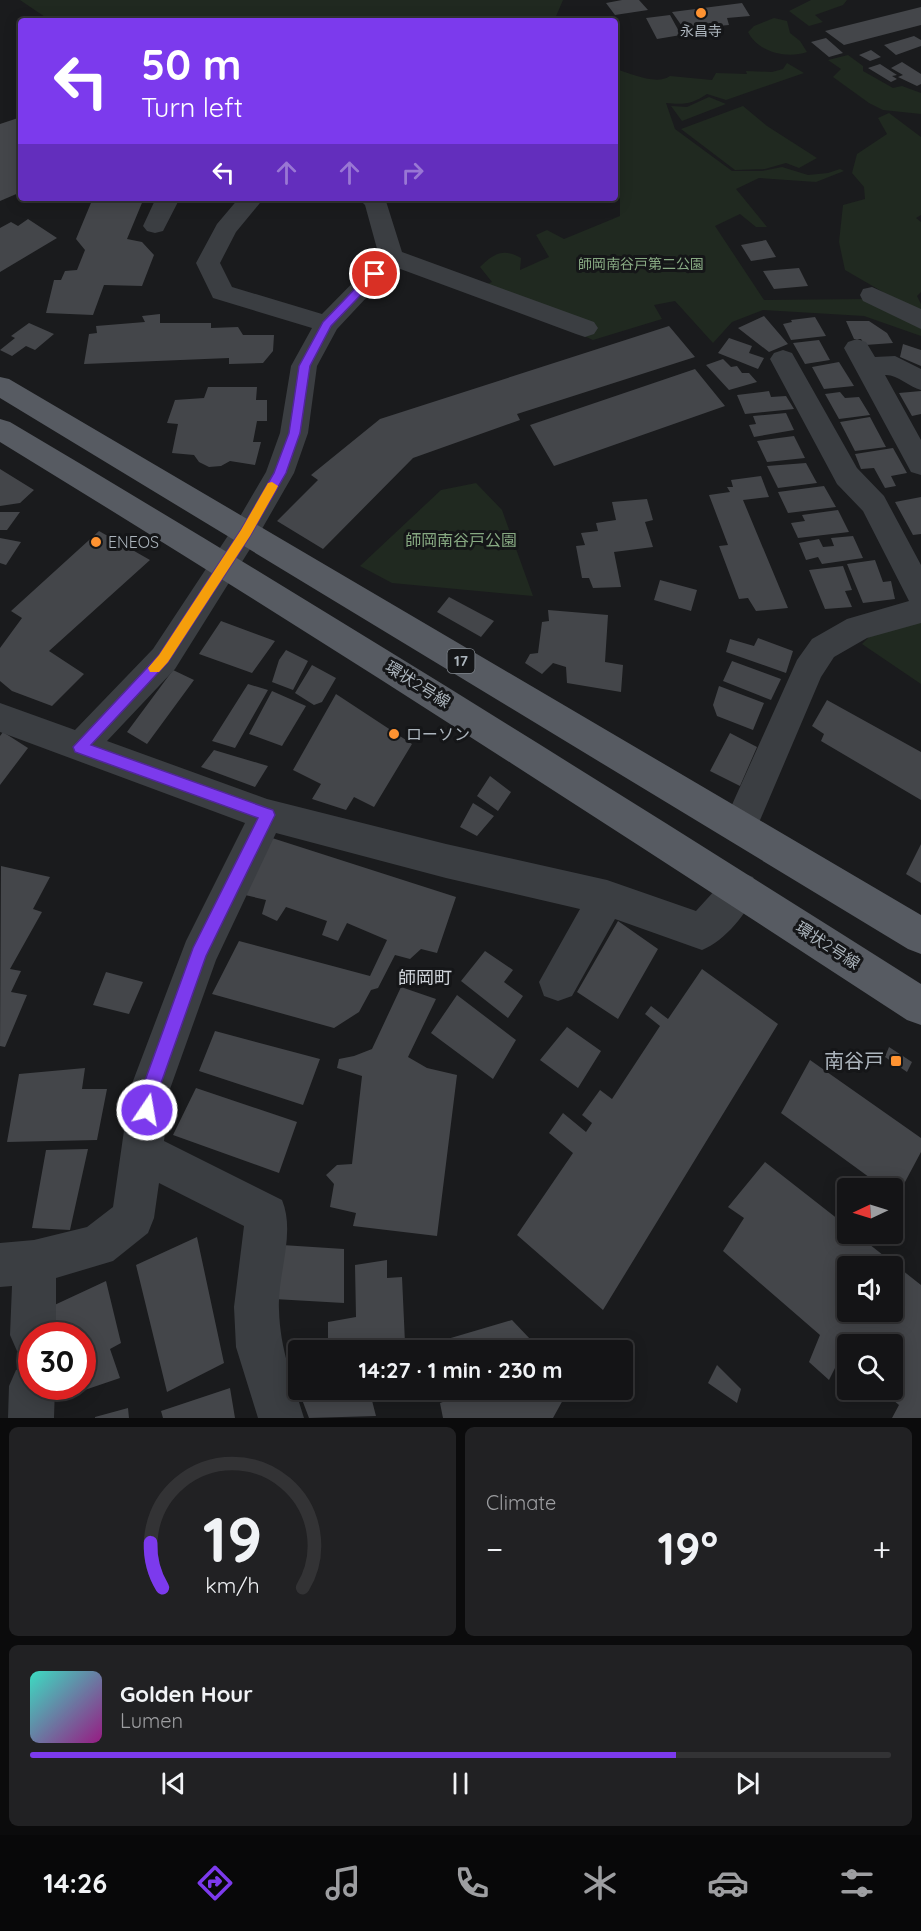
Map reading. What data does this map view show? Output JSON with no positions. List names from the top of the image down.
{
  "streets": {
    "main road": ["17", "環状2号線"]
  },
  "districts": ["師岡町"],
  "parks": ["師岡南谷戸第二公園", "師岡南谷戸公園"],
  "places": {
    "other": ["永昌寺", "ENEOS", "ローソン"],
    "transit": ["南谷戸"]
  },
  "north": "left",
  "page": {
    "turn": ["50 m", "Turn left"],
    "limit": "30",
    "trip": "14:27 · 1 min · 230 m",
    "tile": "Climate",
    "heat": ["−", "19°", "+"],
    "song": ["Golden Hour", "Lumen"],
    "tabs": "14:26",
    "gauge": ["19", "km/h"]
  }
}
